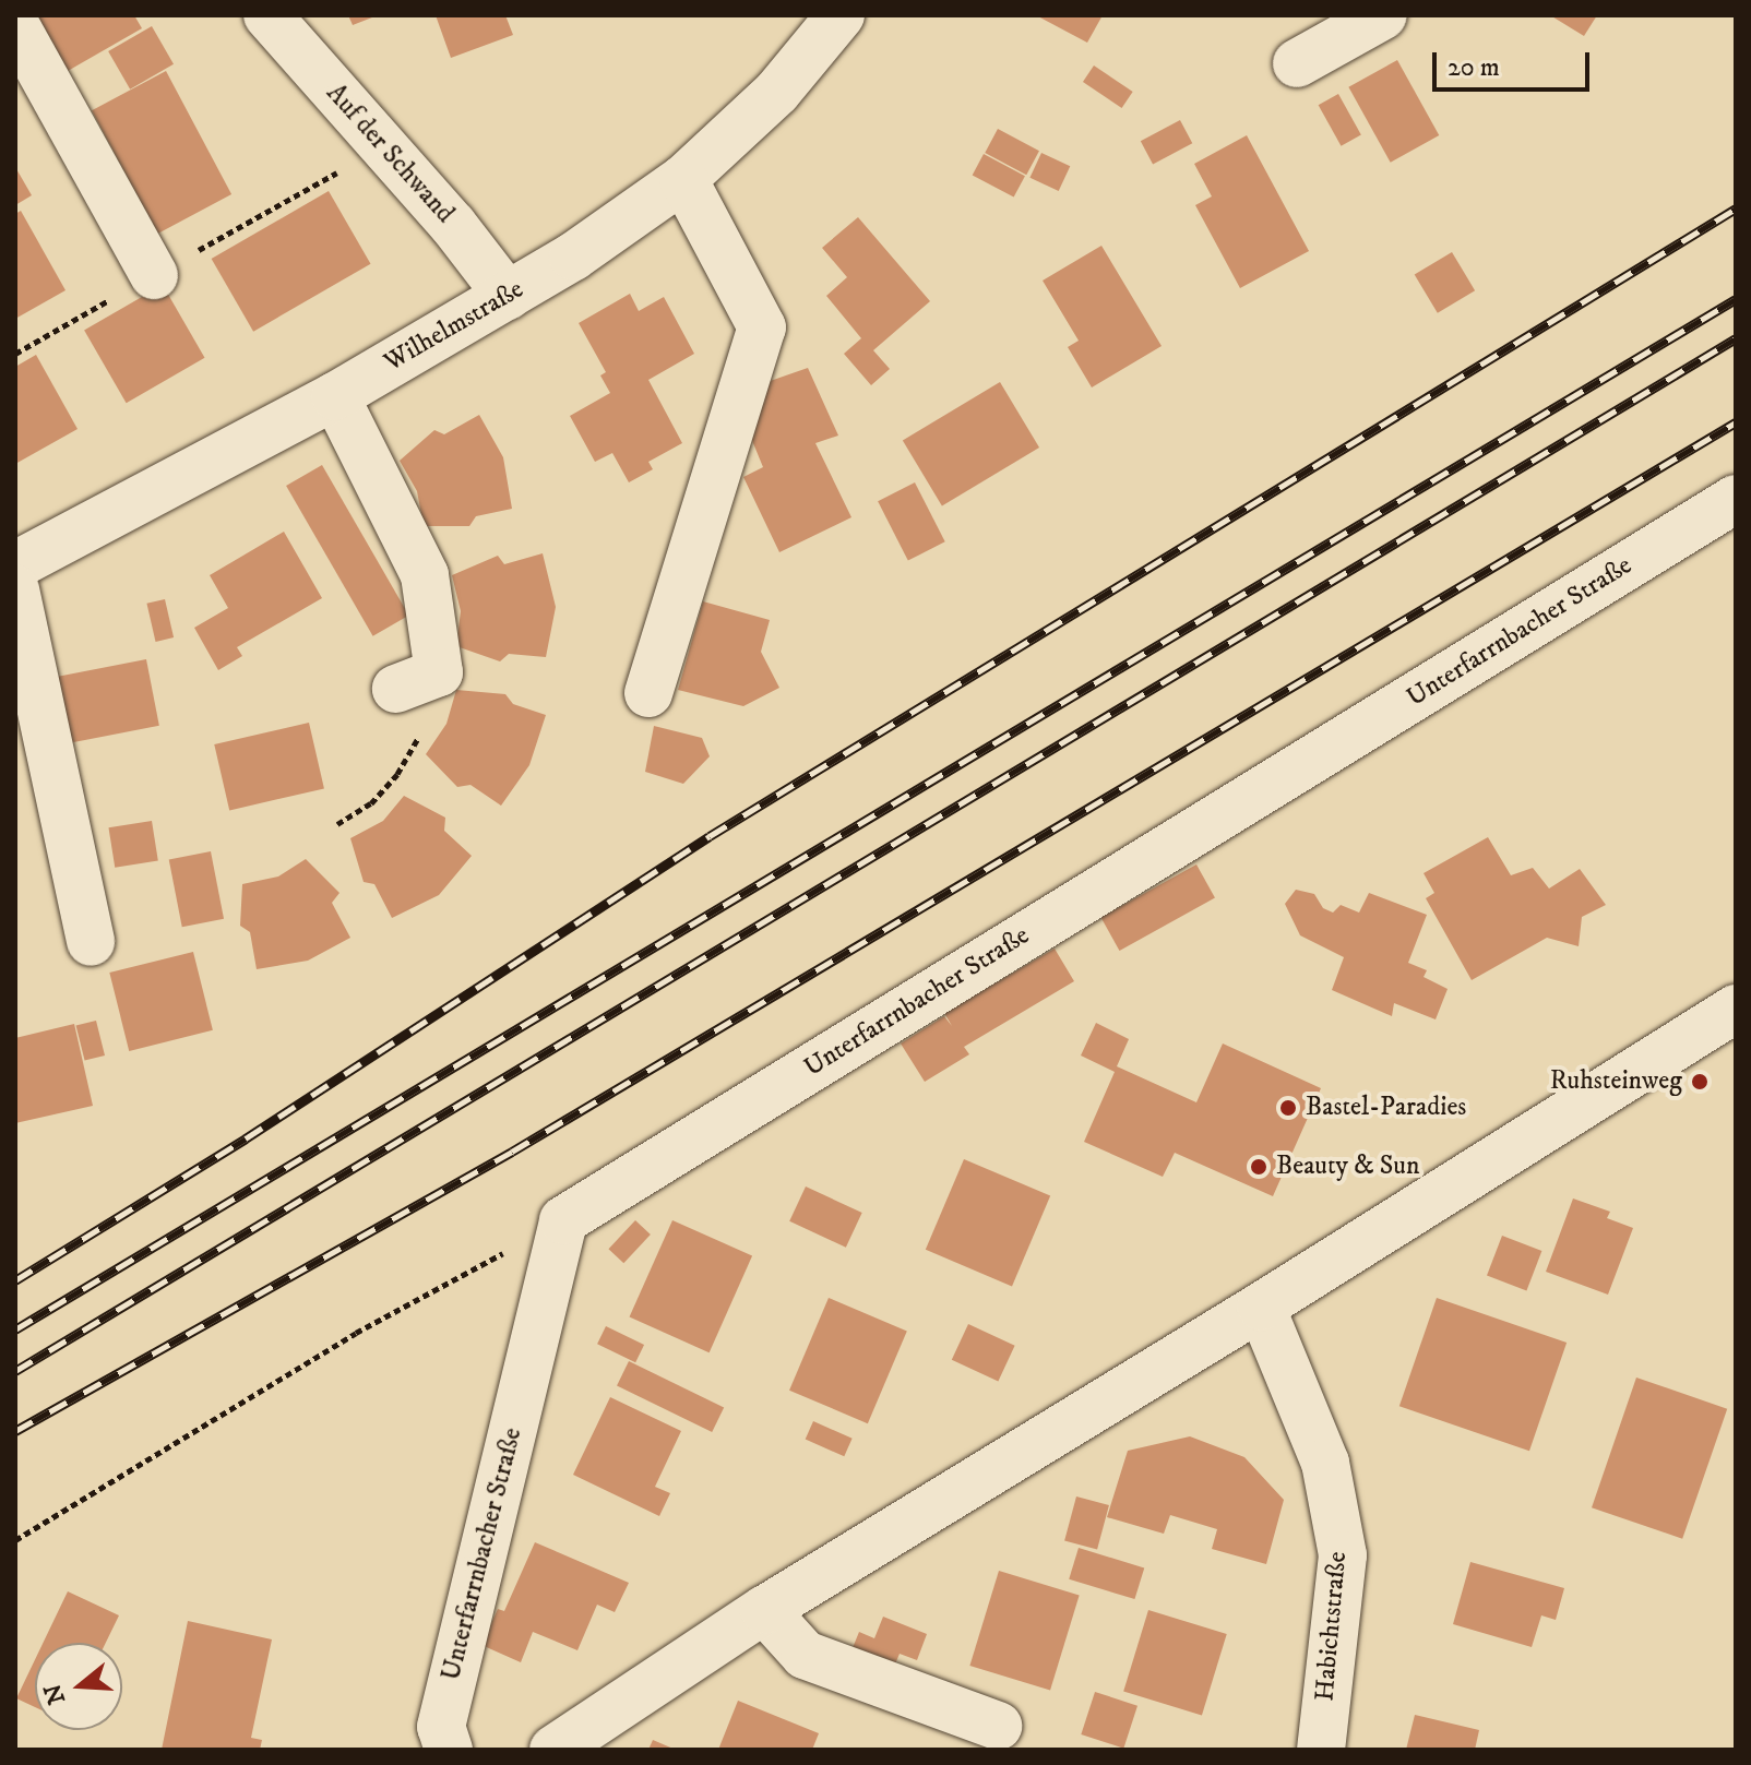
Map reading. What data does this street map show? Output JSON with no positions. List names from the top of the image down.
{
  "streets": {
    "street": [
      "Auf der Schwand",
      "Wilhelmstraße",
      "Unterfarrnbacher Straße",
      "Habichtstraße"
    ]
  },
  "crossings": [
    ["Auf der Schwand", "Wilhelmstraße"]
  ],
  "places": ["Ruhsteinweg", "Bastel-Paradies", "Beauty & Sun"],
  "scale_bar": "20 m",
  "north": "left"
}
